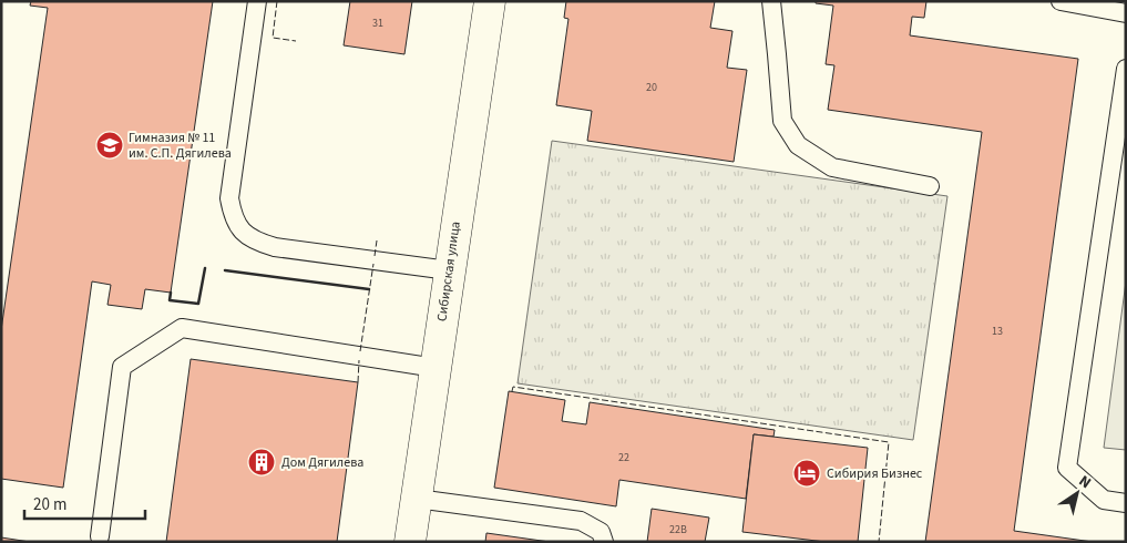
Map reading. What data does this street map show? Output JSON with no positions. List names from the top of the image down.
{
  "streets": {
    "main road": ["Сибирская улица"]
  },
  "places": {
    "school or university": ["Гимназия № 11 им. С.П. Дягилева"],
    "building": ["Дом Дягилева"],
    "hotel": ["Сибирия Бизнес"]
  },
  "house_numbers": [
    "31",
    "20",
    "13",
    "22",
    "22В"
  ],
  "scale_bar": "20 m",
  "north": "top right"
}
